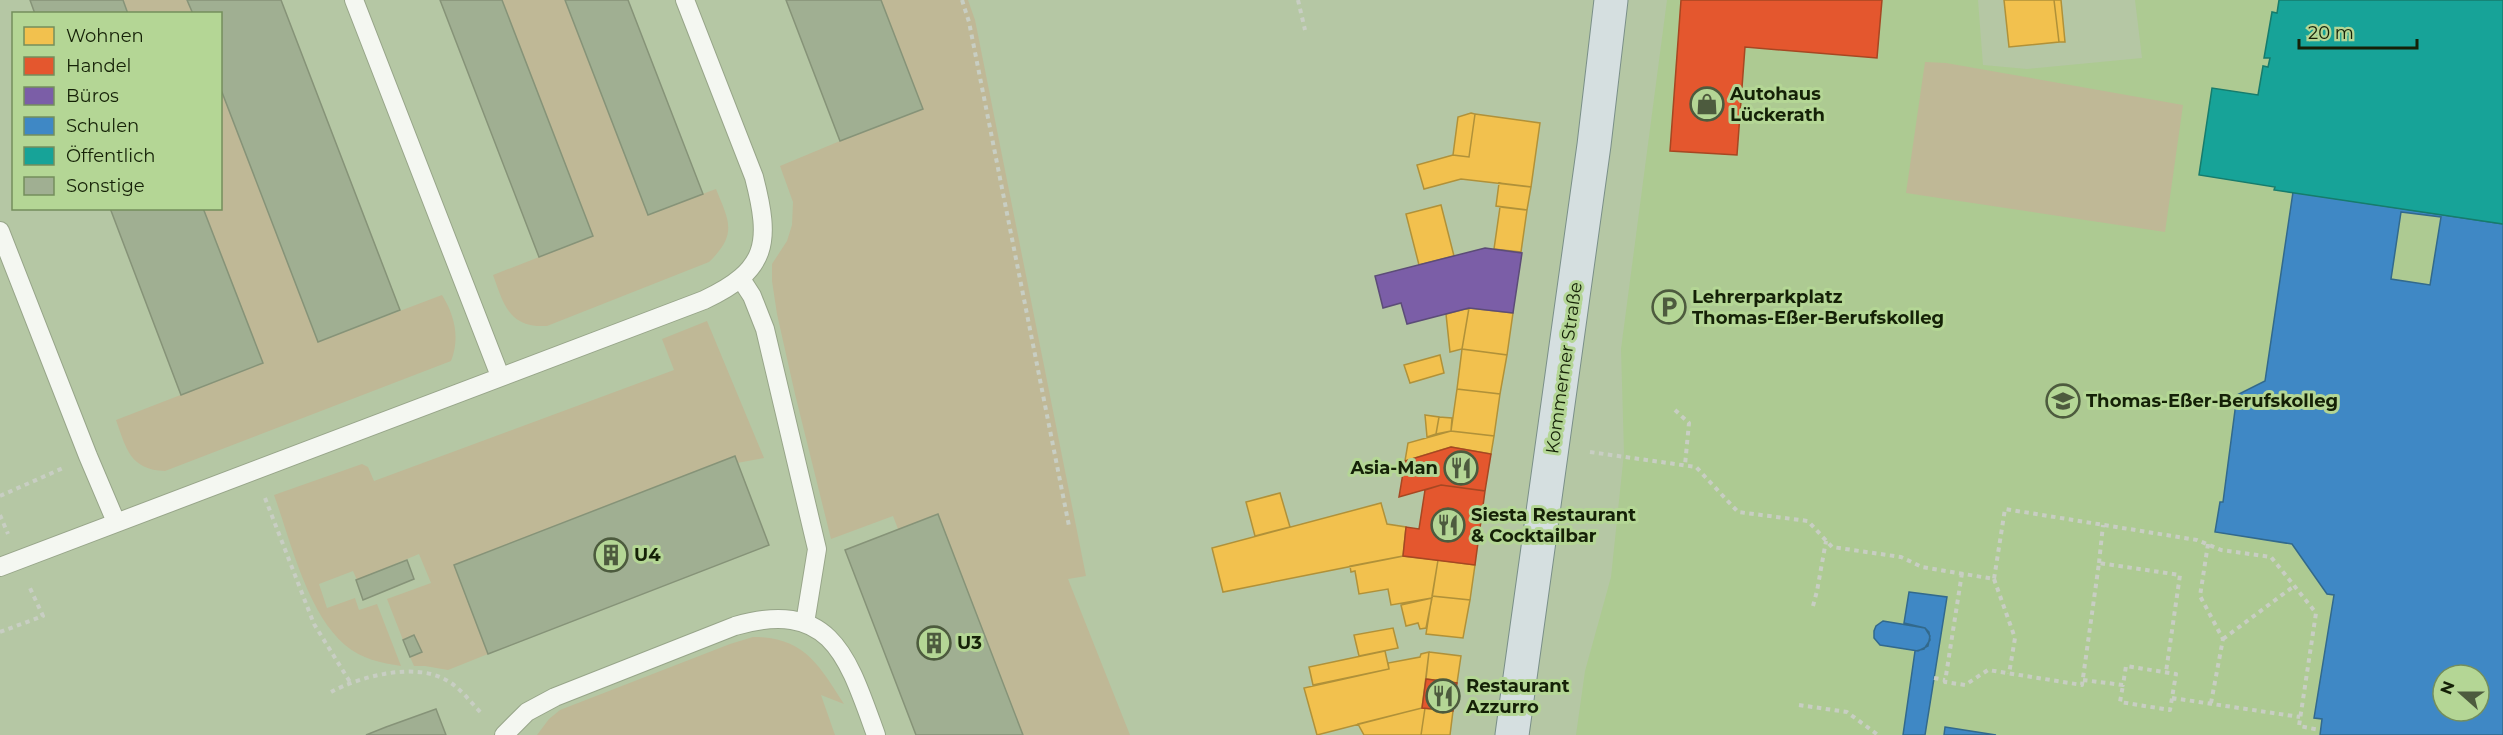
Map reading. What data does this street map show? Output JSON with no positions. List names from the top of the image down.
{
  "streets": {
    "main road": ["Kommerner Straße"]
  },
  "places": {
    "shop": ["Autohaus Lückerath"],
    "parking": ["Lehrerparkplatz Thomas-Eßer-Berufskolleg"],
    "school or university": ["Thomas-Eßer-Berufskolleg"],
    "restaurant": ["Asia-Man", "Siesta Restaurant & Cocktailbar", "Restaurant Azzurro"],
    "building": ["U4", "U3"]
  },
  "legend": [
    "Wohnen",
    "Handel",
    "Büros",
    "Schulen",
    "Öffentlich",
    "Sonstige"
  ],
  "scale_bar": "20 m",
  "north": "left"
}
